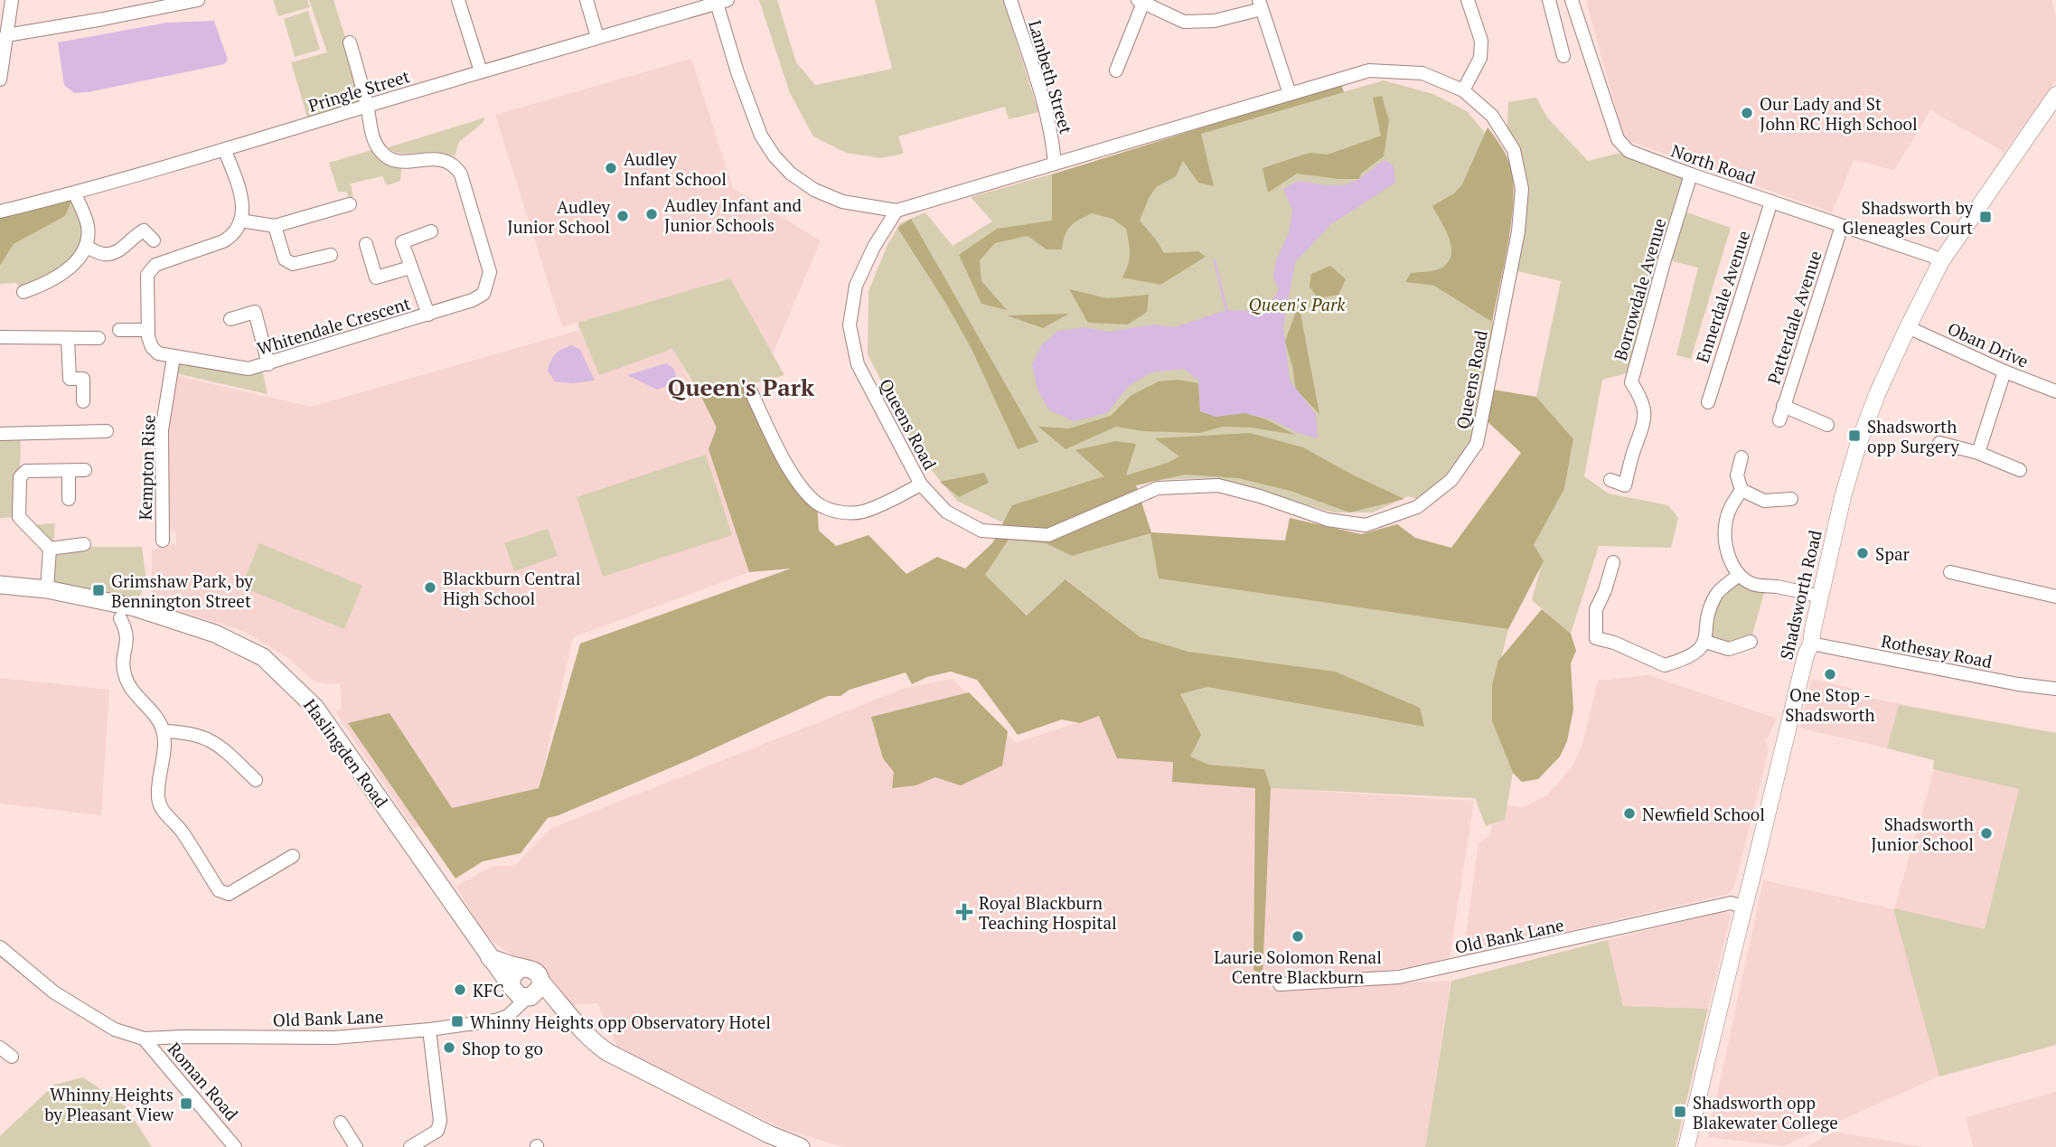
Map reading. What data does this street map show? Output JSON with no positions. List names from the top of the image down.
{
  "streets": {
    "highway": ["Haslingden Road"],
    "main road": ["Shadsworth Road"],
    "street": [
      "Lambeth Street",
      "Pringle Street",
      "North Road",
      "Borrowdale Avenue",
      "Ennerdale Avenue",
      "Patterdale Avenue",
      "Whitendale Crescent",
      "Oban Drive",
      "Queens Road",
      "Kempton Rise",
      "Rothesay Road",
      "Old Bank Lane",
      "Roman Road"
    ]
  },
  "crossings": [
    ["Lambeth Street", "Queens Road"],
    ["Pringle Street", "Whitendale Crescent"],
    ["North Road", "Borrowdale Avenue"],
    ["North Road", "Ennerdale Avenue"],
    ["North Road", "Patterdale Avenue"],
    ["North Road", "Shadsworth Road"],
    ["Whitendale Crescent", "Kempton Rise"],
    ["Oban Drive", "Shadsworth Road"],
    ["Shadsworth Road", "Rothesay Road"],
    ["Shadsworth Road", "Old Bank Lane"],
    ["Haslingden Road", "Old Bank Lane"],
    ["Old Bank Lane", "Roman Road"]
  ],
  "districts": ["Queen's Park"],
  "parks": ["Queen's Park"],
  "places": {
    "other": [
      "Our Lady and St John RC High School",
      "Audley Infant School",
      "Audley Infant and Junior Schools",
      "Audley Junior School",
      "Spar",
      "Blackburn Central High School",
      "One Stop - Shadsworth",
      "Newfield School",
      "Shadsworth Junior School",
      "Laurie Solomon Renal Centre Blackburn",
      "KFC",
      "Shop to go"
    ],
    "transit": [
      "Shadsworth by Gleneagles Court",
      "Shadsworth opp Surgery",
      "Grimshaw Park, by Bennington Street",
      "Whinny Heights opp Observatory Hotel",
      "Whinny Heights by Pleasant View",
      "Shadsworth opp Blakewater College"
    ],
    "health": ["Royal Blackburn Teaching Hospital"]
  }
}
